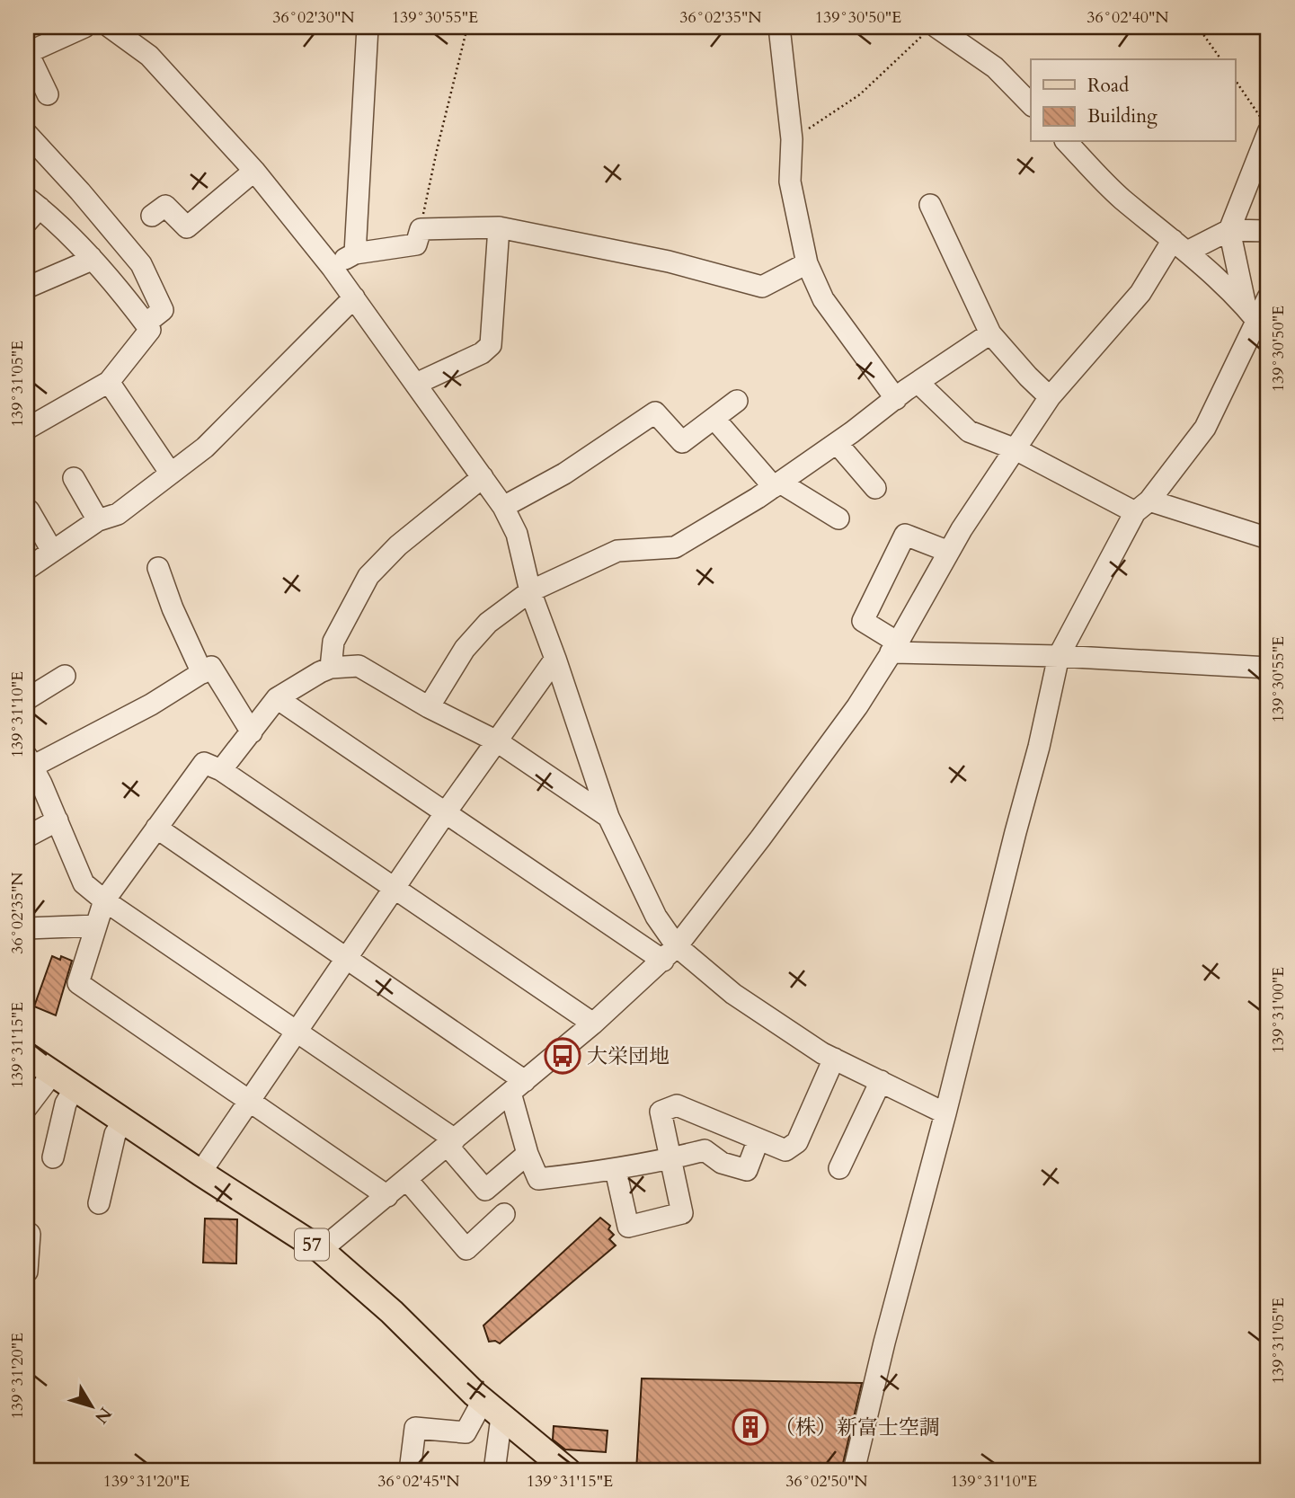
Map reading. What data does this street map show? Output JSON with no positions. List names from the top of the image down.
{
  "streets": {
    "main road": ["57"]
  },
  "places": {
    "bus stop": ["大栄団地"],
    "building": ["（株）新富士空調"]
  },
  "legend": ["Road", "Building"],
  "north": "bottom right",
  "coordinates": [
    "36°02'30\"N",
    "139°30'55\"E",
    "36°02'35\"N",
    "139°30'50\"E",
    "36°02'40\"N",
    "139°31'05\"E",
    "139°31'10\"E",
    "139°31'00\"E",
    "139°31'15\"E",
    "139°31'20\"E",
    "36°02'45\"N",
    "36°02'50\"N"
  ]
}
